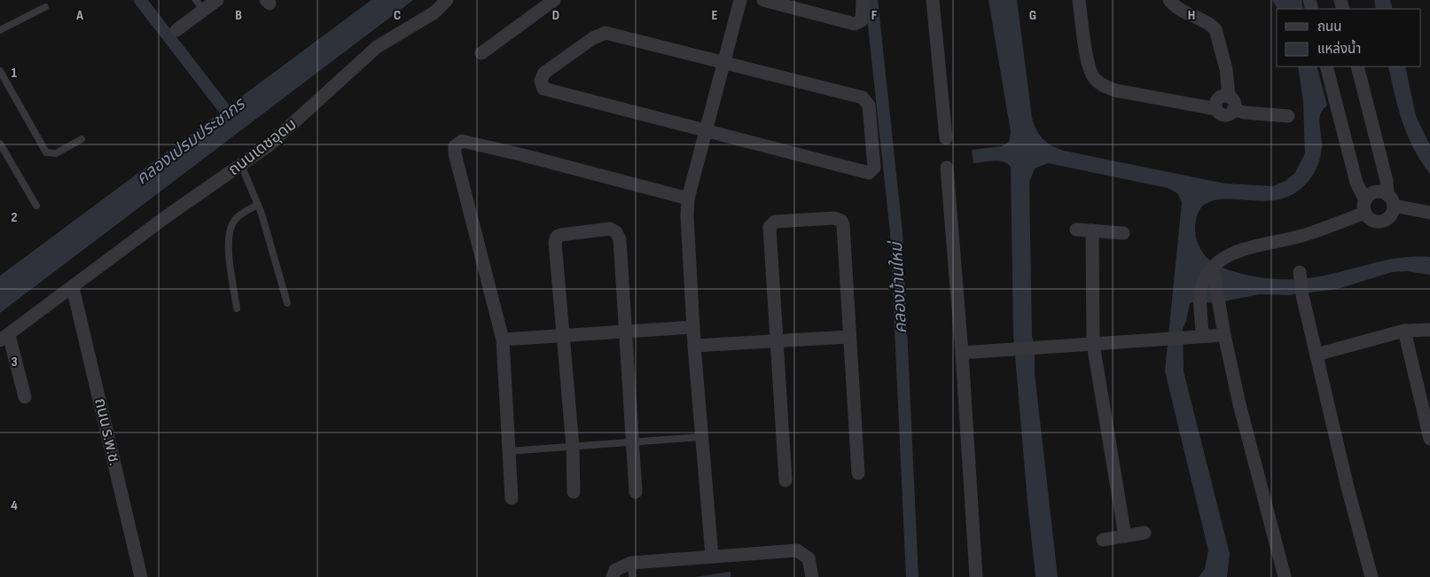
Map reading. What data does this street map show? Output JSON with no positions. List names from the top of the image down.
{
  "streets": {
    "street": ["ถนนเดชอุดม", "ถนน ร.พ.ช."]
  },
  "crossings": [
    ["ถนนเดชอุดม", "ถนน ร.พ.ช."]
  ],
  "water": ["คลองเปรมประชากร", "คลองบ้านใหม่"],
  "legend": ["ถนน", "แหล่งน้ำ"],
  "grid": {
    "columns": [
      "A",
      "B",
      "C",
      "D",
      "E",
      "F",
      "G",
      "H"
    ],
    "rows": [
      "1",
      "2",
      "3",
      "4"
    ]
  }
}
